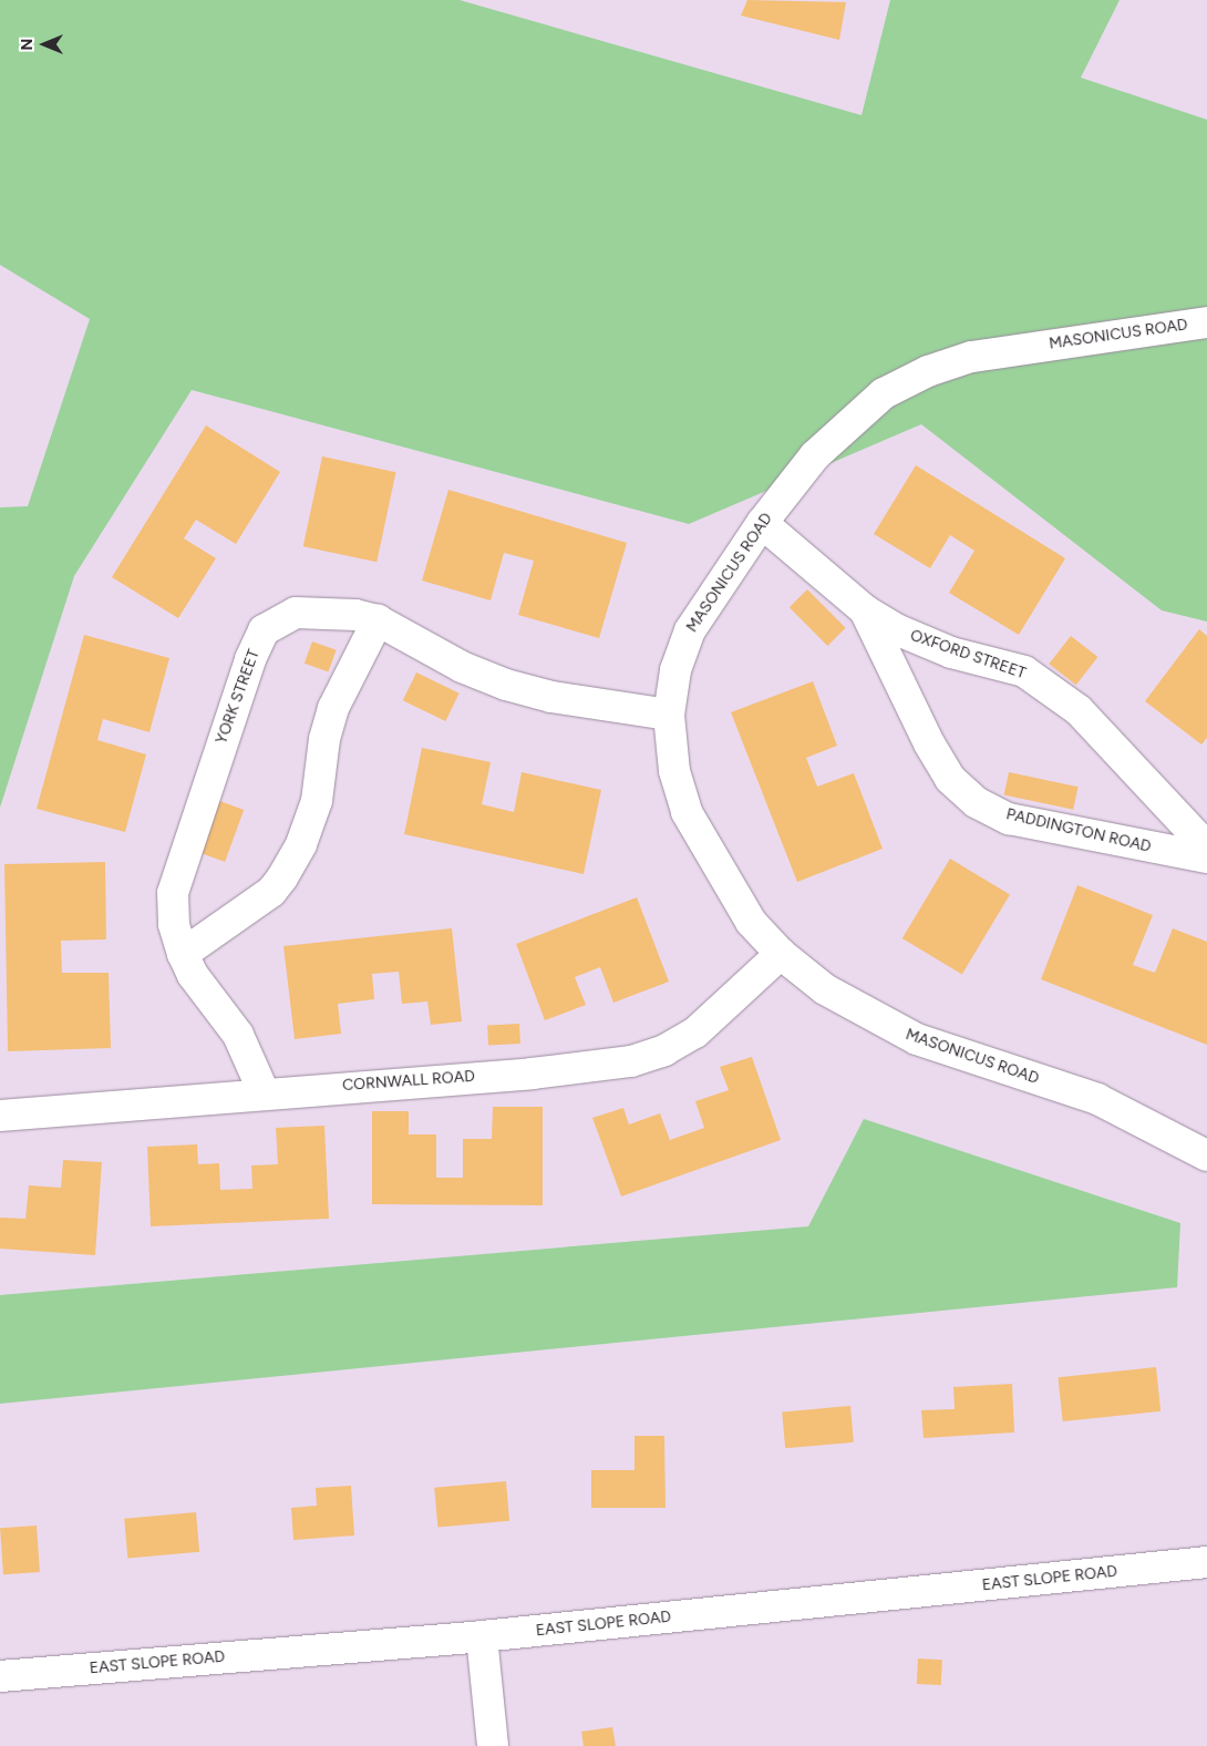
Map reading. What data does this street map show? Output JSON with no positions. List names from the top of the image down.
{
  "streets": {
    "street": [
      "MASONICUS ROAD",
      "OXFORD STREET",
      "YORK STREET",
      "PADDINGTON ROAD",
      "CORNWALL ROAD",
      "EAST SLOPE ROAD"
    ]
  },
  "crossings": [
    ["MASONICUS ROAD", "OXFORD STREET"],
    ["MASONICUS ROAD", "YORK STREET"],
    ["MASONICUS ROAD", "CORNWALL ROAD"],
    ["OXFORD STREET", "PADDINGTON ROAD"],
    ["YORK STREET", "CORNWALL ROAD"]
  ],
  "north": "left"
}
